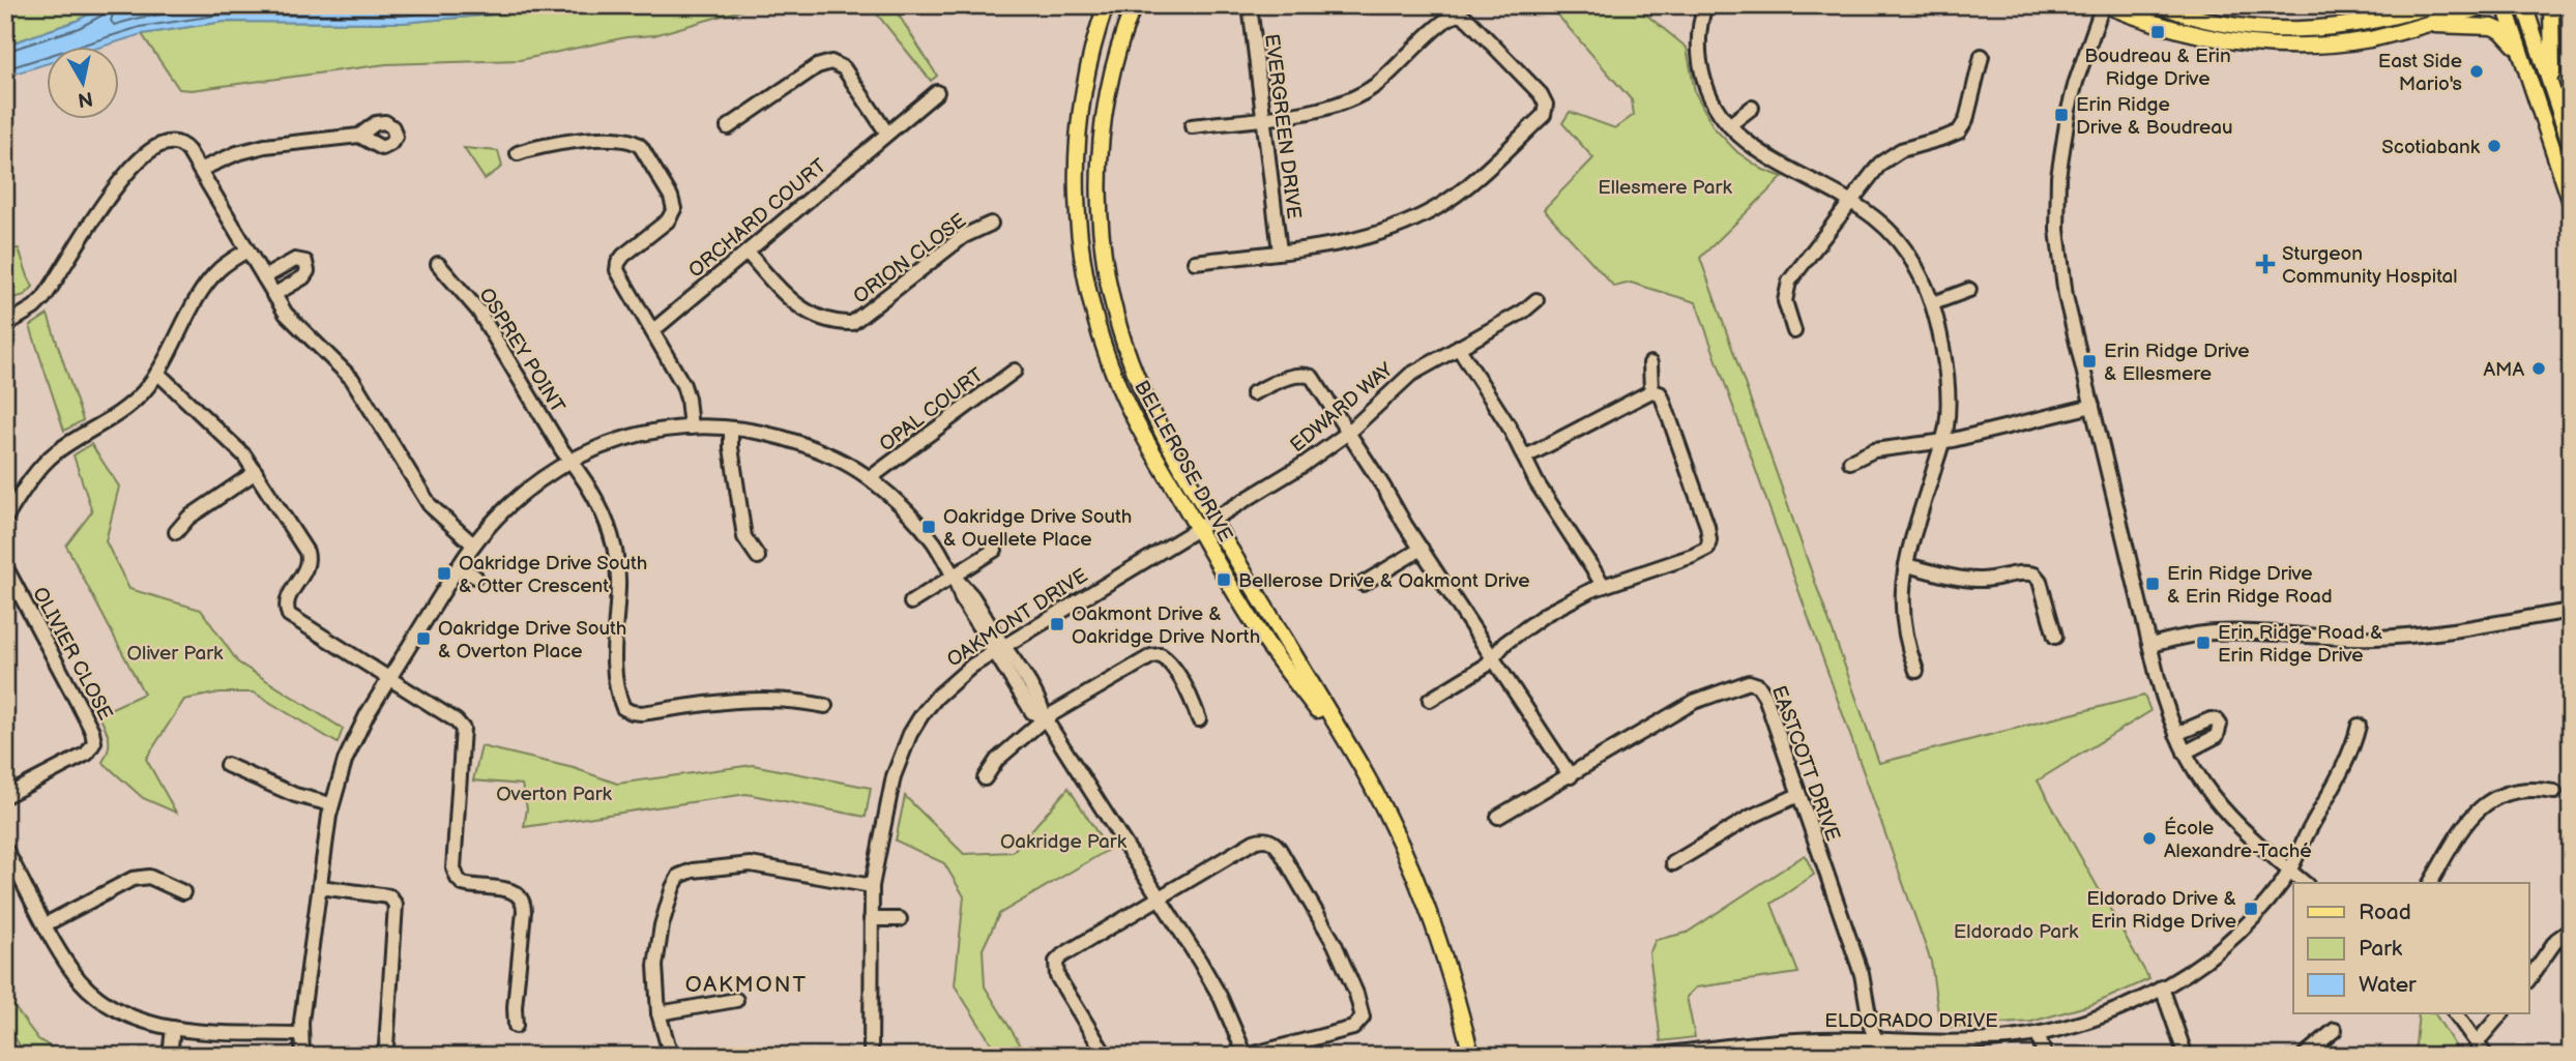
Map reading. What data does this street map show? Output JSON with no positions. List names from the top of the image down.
{
  "streets": {
    "main road": ["BELLEROSE DRIVE"],
    "street": [
      "EVERGREEN DRIVE",
      "ORCHARD COURT",
      "ORION CLOSE",
      "OSPREY POINT",
      "EDWARD WAY",
      "OPAL COURT",
      "OAKMONT DRIVE",
      "OLIVIER CLOSE",
      "EASTCOTT DRIVE",
      "ELDORADO DRIVE"
    ]
  },
  "crossings": [
    ["ORCHARD COURT", "ORION CLOSE"],
    ["EDWARD WAY", "BELLEROSE DRIVE"],
    ["EDWARD WAY", "OAKMONT DRIVE"],
    ["BELLEROSE DRIVE", "OAKMONT DRIVE"],
    ["EASTCOTT DRIVE", "ELDORADO DRIVE"]
  ],
  "districts": ["OAKMONT"],
  "parks": [
    "Ellesmere Park",
    "Oliver Park",
    "Overton Park",
    "Oakridge Park",
    "Eldorado Park"
  ],
  "places": {
    "transit": [
      "Boudreau & Erin Ridge Drive",
      "Erin Ridge Drive & Boudreau",
      "Erin Ridge Drive & Ellesmere",
      "Oakridge Drive South & Ouellete Place",
      "Oakridge Drive South & Otter Crescent",
      "Bellerose Drive & Oakmont Drive",
      "Erin Ridge Drive & Erin Ridge Road",
      "Oakmont Drive & Oakridge Drive North",
      "Oakridge Drive South & Overton Place",
      "Erin Ridge Road & Erin Ridge Drive",
      "Eldorado Drive & Erin Ridge Drive"
    ],
    "other": [
      "East Side Mario's",
      "Scotiabank",
      "AMA",
      "École Alexandre-Taché"
    ],
    "health": ["Sturgeon Community Hospital"]
  },
  "legend": ["Road", "Park", "Water"],
  "north": "bottom"
}
